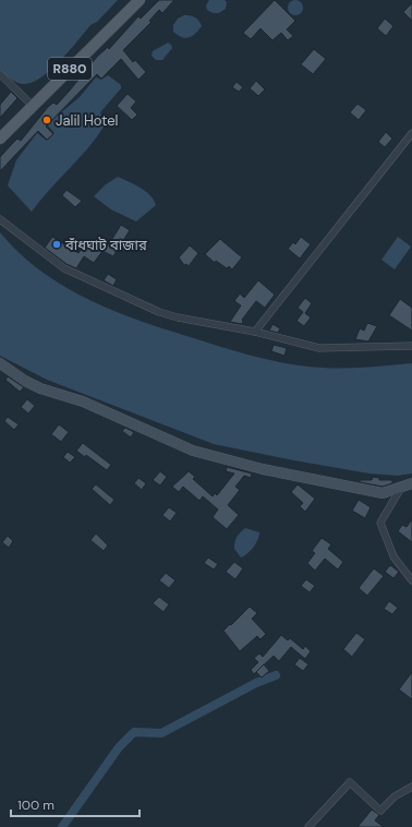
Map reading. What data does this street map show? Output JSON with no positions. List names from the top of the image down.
{
  "streets": {
    "main road": ["R880"]
  },
  "places": ["Jalil Hotel", "বাঁধঘাট বাজার"],
  "scale_bar": "100 m"
}
